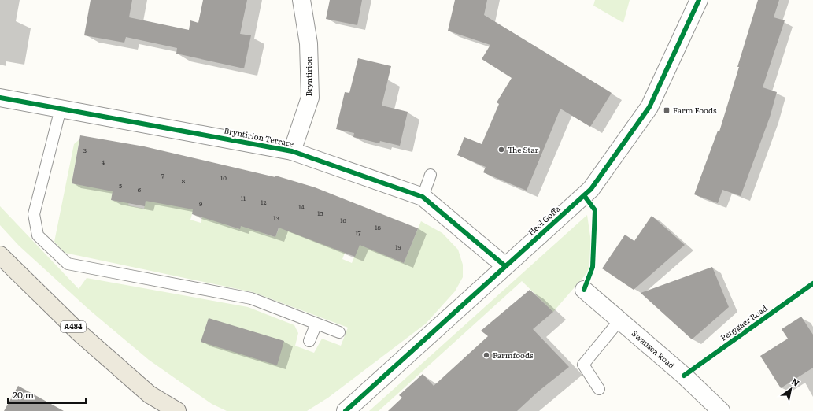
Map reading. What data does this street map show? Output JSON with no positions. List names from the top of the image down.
{
  "streets": {
    "main road": ["A484"],
    "street": [
      "Bryntirion",
      "Bryntirion Terrace",
      "Heol Goffa",
      "Swansea Road"
    ],
    "cycle path": ["Penygaer Road"]
  },
  "crossings": [
    ["Bryntirion", "Bryntirion Terrace"],
    ["Bryntirion Terrace", "Heol Goffa"]
  ],
  "places": {
    "transit": ["Farm Foods"],
    "other": ["The Star", "Farmfoods"]
  },
  "house_numbers": [
    "3",
    "4",
    "7",
    "10",
    "8",
    "5",
    "6",
    "11",
    "12",
    "9",
    "14",
    "15",
    "13",
    "16",
    "18",
    "17",
    "19"
  ],
  "scale_bar": "20 m",
  "north": "top right"
}
